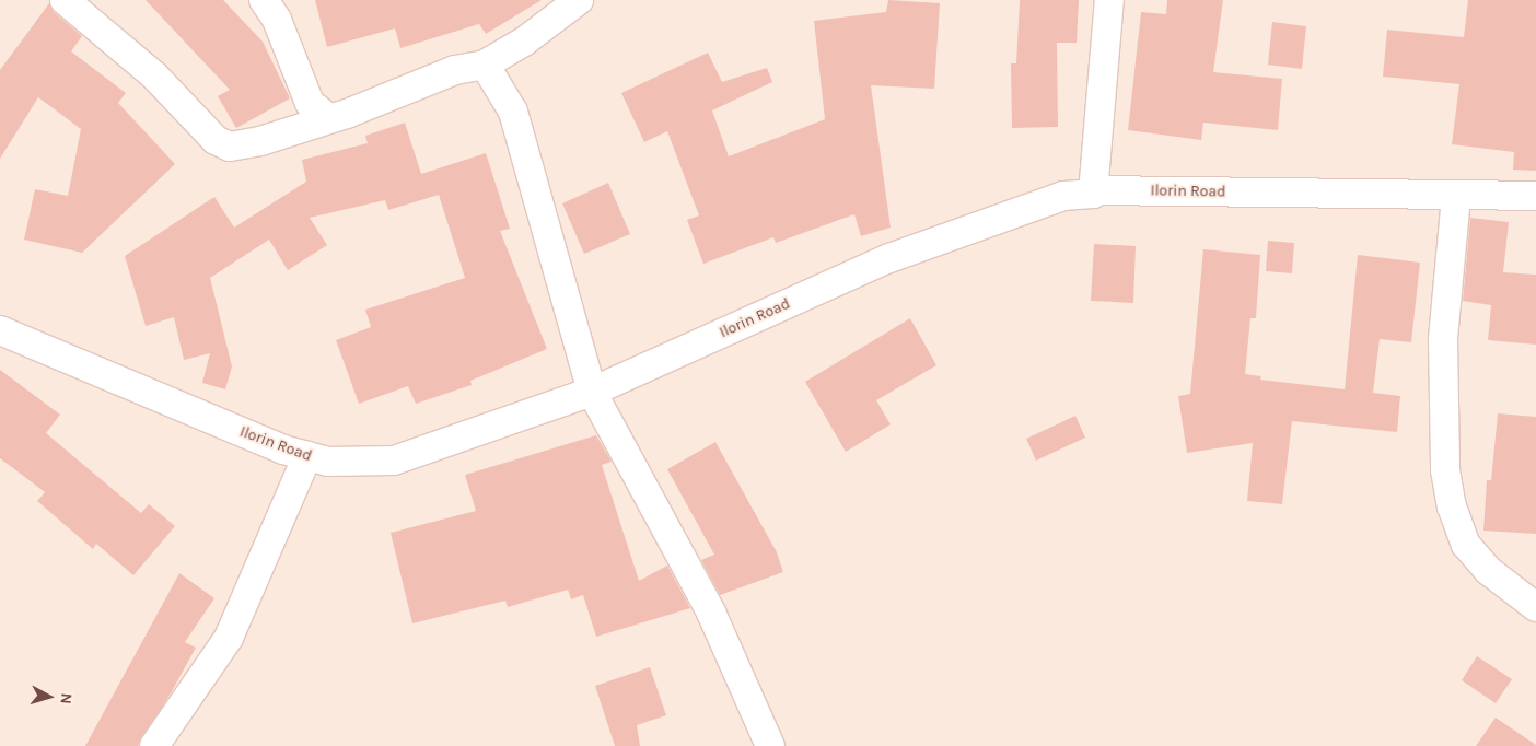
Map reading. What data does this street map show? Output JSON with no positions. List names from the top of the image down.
{
  "streets": {
    "street": ["Ilorin Road"]
  },
  "north": "right"
}
